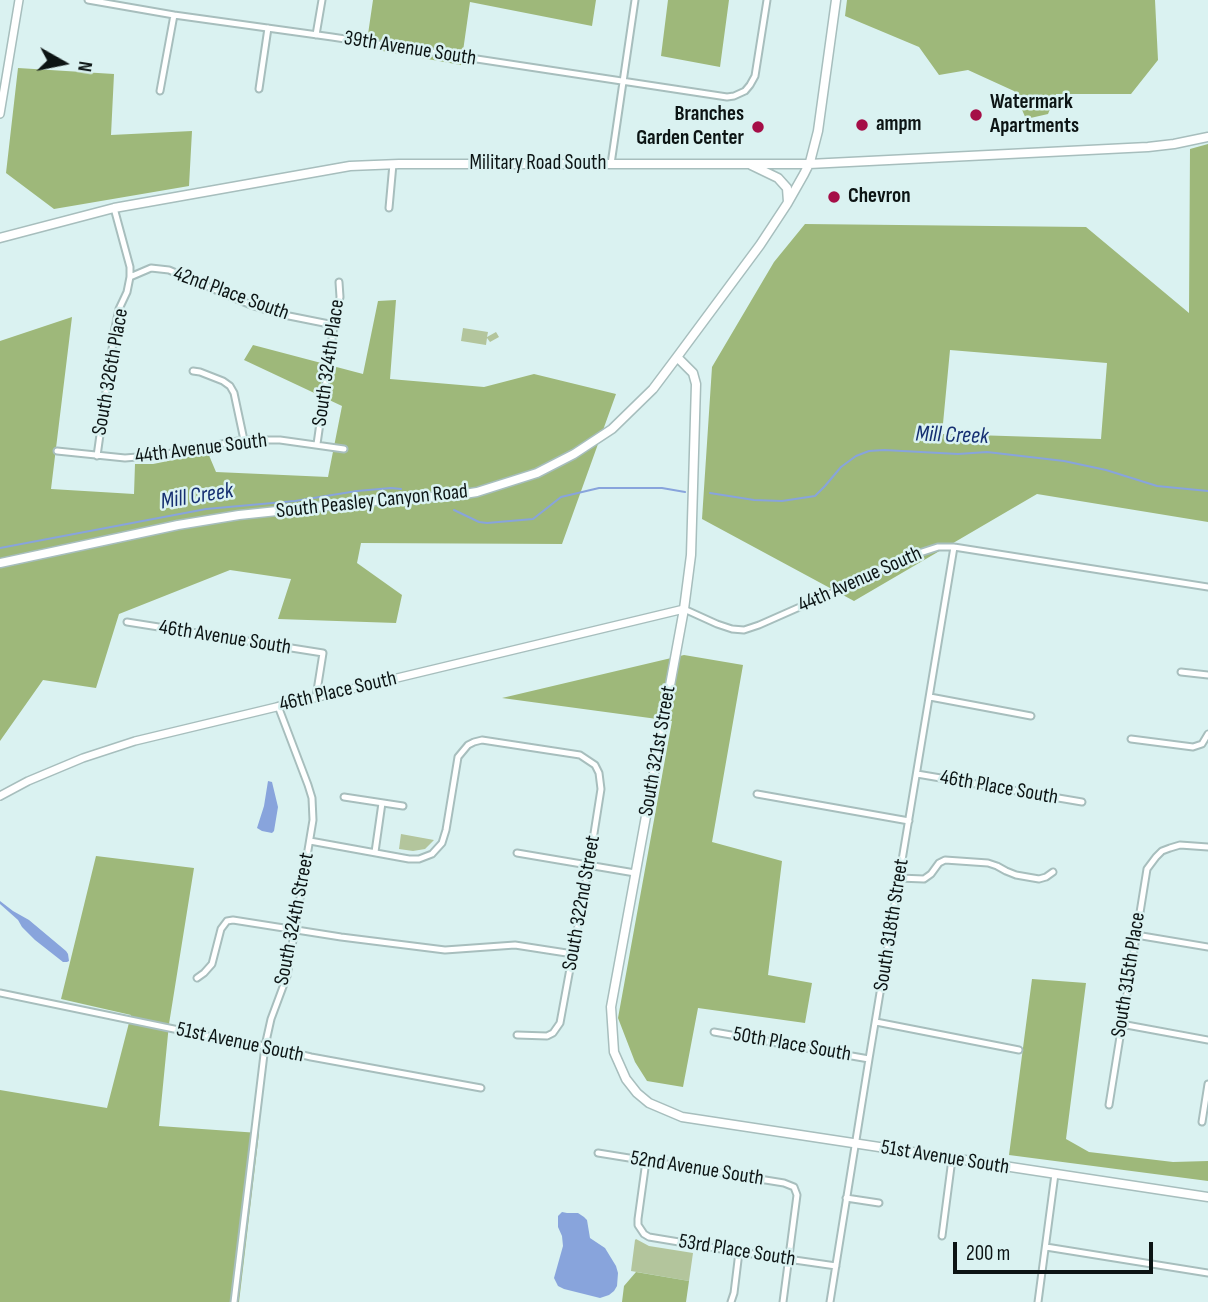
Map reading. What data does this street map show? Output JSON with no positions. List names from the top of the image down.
{
  "streets": {
    "main road": [
      "Military Road South",
      "South Peasley Canyon Road",
      "South 321st Street",
      "51st Avenue South"
    ],
    "street": [
      "39th Avenue South",
      "42nd Place South",
      "South 324th Place",
      "South 326th Place",
      "44th Avenue South",
      "46th Avenue South",
      "46th Place South",
      "South 322nd Street",
      "South 324th Street",
      "South 318th Street",
      "South 315th Place",
      "50th Place South",
      "52nd Avenue South",
      "53rd Place South"
    ]
  },
  "crossings": [
    ["Military Road South", "South 326th Place"],
    ["Military Road South", "South Peasley Canyon Road"],
    ["42nd Place South", "South 324th Place"],
    ["42nd Place South", "South 326th Place"],
    ["South 324th Place", "44th Avenue South"],
    ["South 326th Place", "44th Avenue South"],
    ["44th Avenue South", "46th Place South"],
    ["44th Avenue South", "South 321st Street"],
    ["44th Avenue South", "South 318th Street"],
    ["South Peasley Canyon Road", "South 321st Street"],
    ["46th Avenue South", "46th Place South"],
    ["46th Place South", "South 321st Street"],
    ["46th Place South", "South 324th Street"],
    ["46th Place South", "South 318th Street"],
    ["South 321st Street", "51st Avenue South"],
    ["South 324th Street", "51st Avenue South"],
    ["South 318th Street", "51st Avenue South"],
    ["South 318th Street", "50th Place South"],
    ["South 318th Street", "53rd Place South"],
    ["52nd Avenue South", "53rd Place South"]
  ],
  "water": ["Mill Creek"],
  "places": [
    "Watermark Apartments",
    "ampm",
    "Branches Garden Center",
    "Chevron"
  ],
  "scale_bar": "200 m",
  "north": "right"
}
